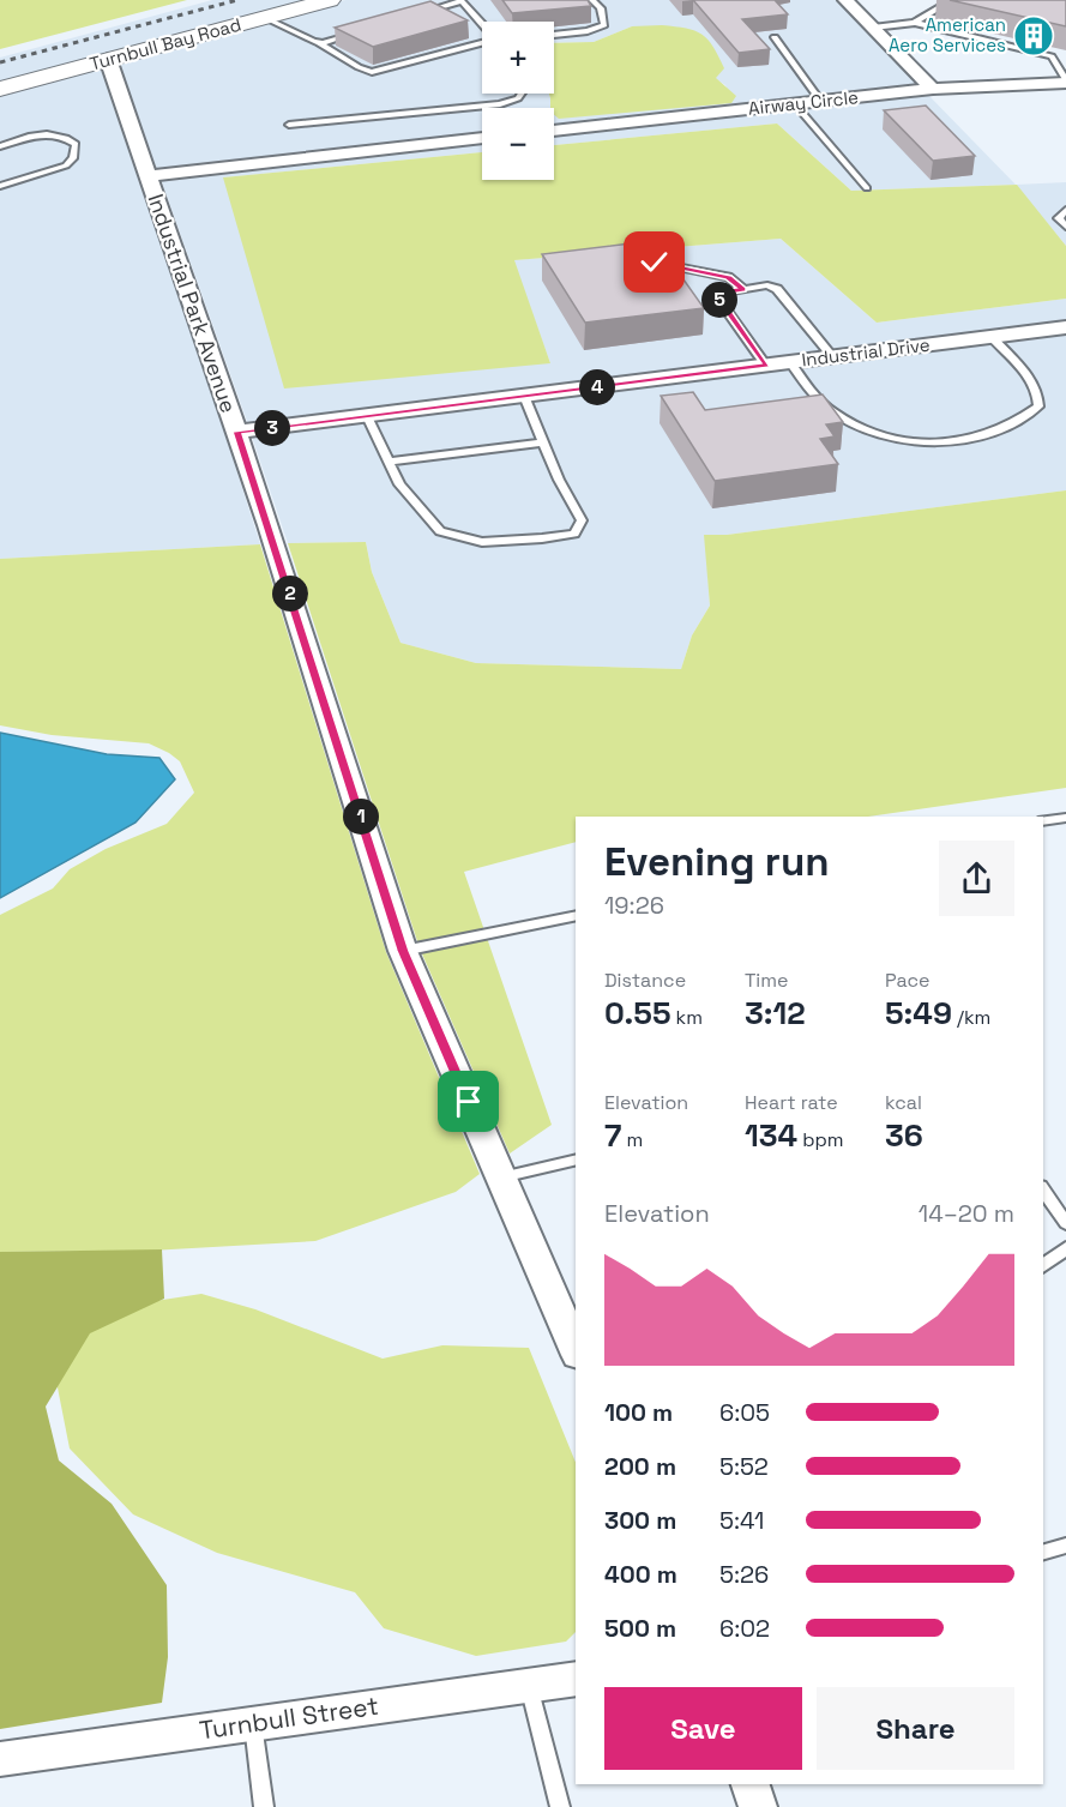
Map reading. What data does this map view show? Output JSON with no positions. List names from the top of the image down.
{
  "streets": {
    "street": [
      "Turnbull Bay Road",
      "Airway Circle",
      "Industrial Park Avenue",
      "Industrial Drive",
      "Turnbull Street"
    ]
  },
  "crossings": [
    ["Turnbull Bay Road", "Industrial Park Avenue"],
    ["Industrial Park Avenue", "Industrial Drive"]
  ],
  "places": {
    "building": ["American Aero Services"]
  },
  "page": {
    "map_buttons": ["+", "−"],
    "pins": [
      "5",
      "4",
      "3",
      "2",
      "1"
    ],
    "heading": ["Evening run", "19:26"],
    "stats": [
      ["Distance", "0.55 km"],
      ["Time", "3:12"],
      ["Pace", "5:49 /km"],
      ["Elevation", "7 m"],
      ["Heart rate", "134 bpm"],
      ["kcal", "36"]
    ],
    "chart": ["Elevation", "14–20 m"],
    "list": [
      {
        "name": "100 m",
        "note": "6:05"
      },
      {
        "name": "200 m",
        "note": "5:52"
      },
      {
        "name": "300 m",
        "note": "5:41"
      },
      {
        "name": "400 m",
        "note": "5:26"
      },
      {
        "name": "500 m",
        "note": "6:02"
      }
    ],
    "buttons": ["Save", "Share"]
  }
}
